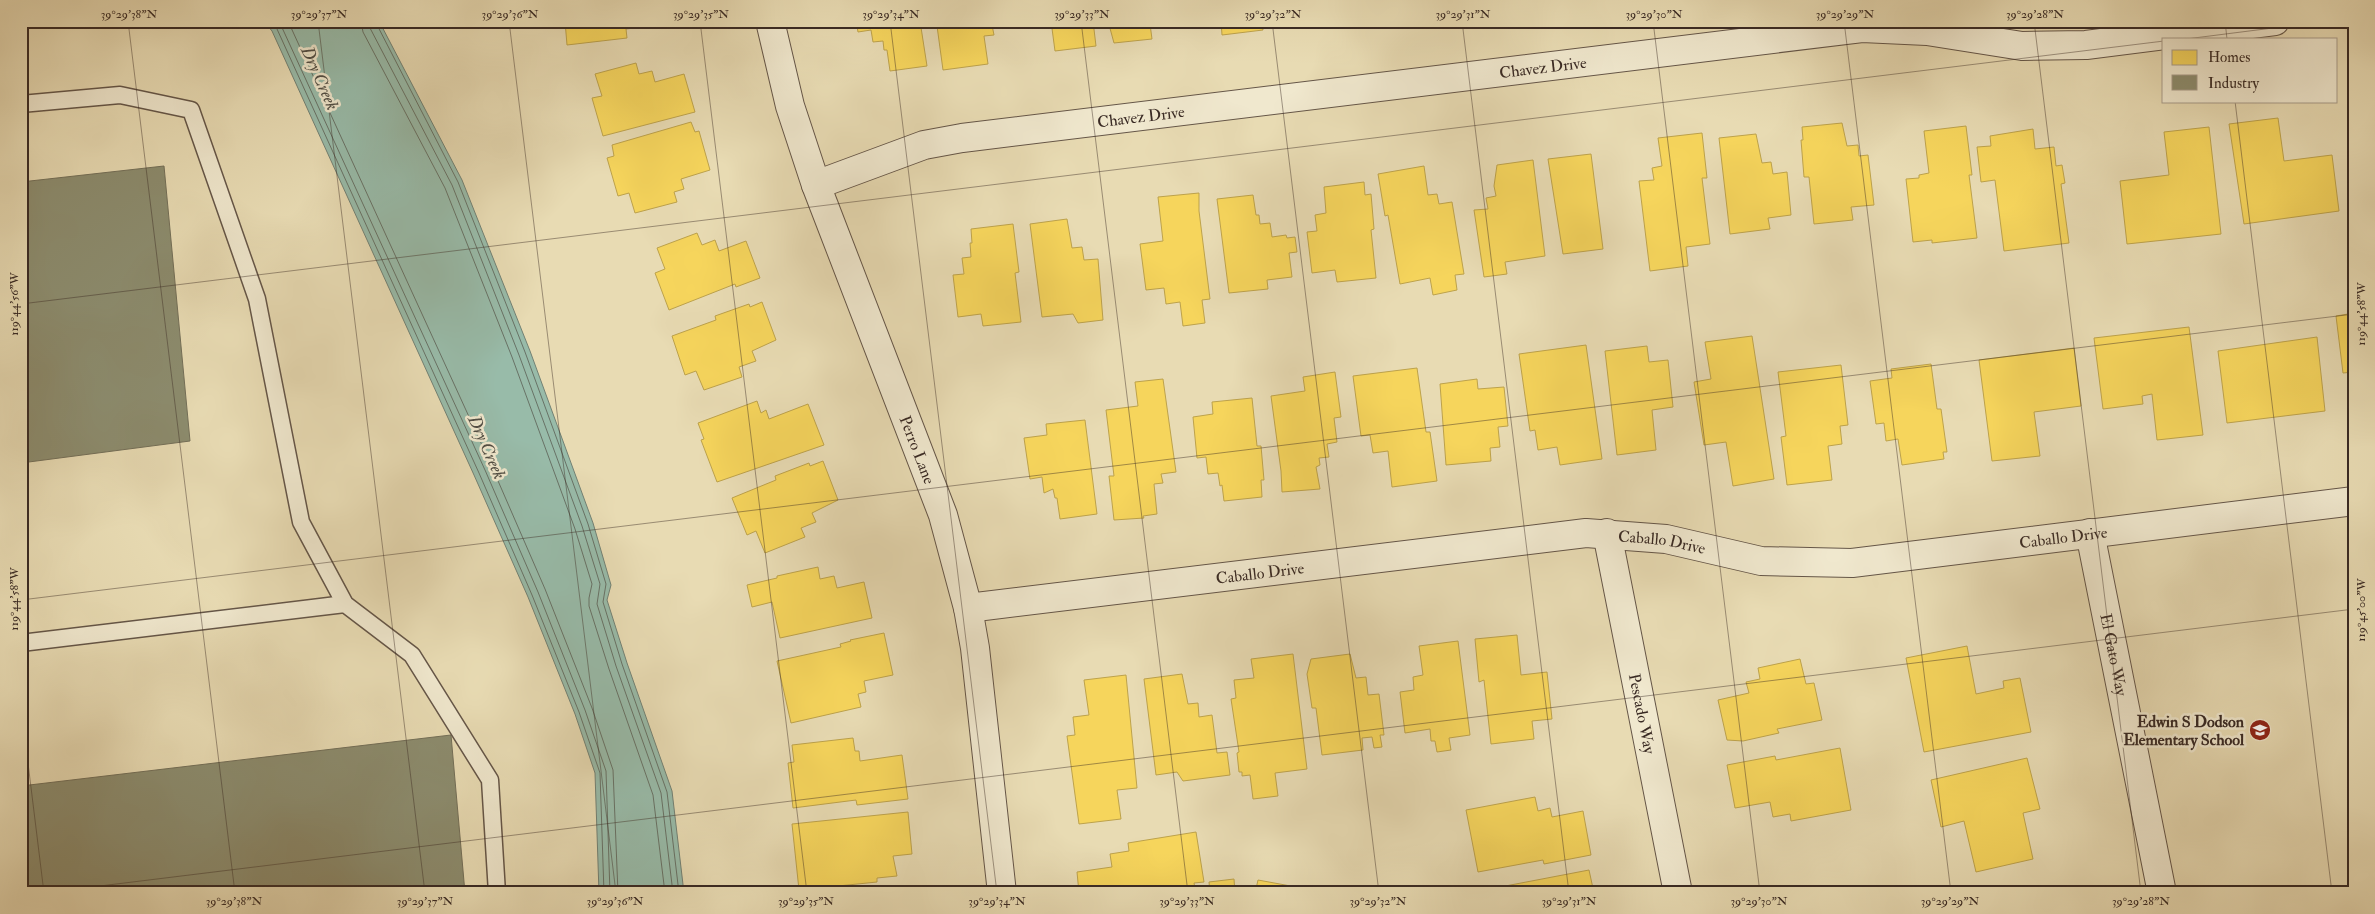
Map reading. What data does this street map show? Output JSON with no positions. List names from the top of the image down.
{
  "streets": {
    "street": [
      "Chavez Drive",
      "Perro Lane",
      "Caballo Drive",
      "El Gato Way",
      "Pescado Way"
    ]
  },
  "crossings": [
    ["Chavez Drive", "Perro Lane"],
    ["Perro Lane", "Caballo Drive"],
    ["Caballo Drive", "El Gato Way"],
    ["Caballo Drive", "Pescado Way"]
  ],
  "water": ["Dry Creek"],
  "places": {
    "school or university": ["Edwin S Dodson Elementary School"]
  },
  "legend": ["Homes", "Industry"],
  "coordinates": [
    "39°29'38\"N",
    "39°29'37\"N",
    "39°29'36\"N",
    "39°29'35\"N",
    "39°29'34\"N",
    "39°29'33\"N",
    "39°29'32\"N",
    "39°29'31\"N",
    "39°29'30\"N",
    "39°29'29\"N",
    "39°29'28\"N",
    "119°44'56\"W",
    "119°44'58\"W",
    "119°45'00\"W"
  ]
}
